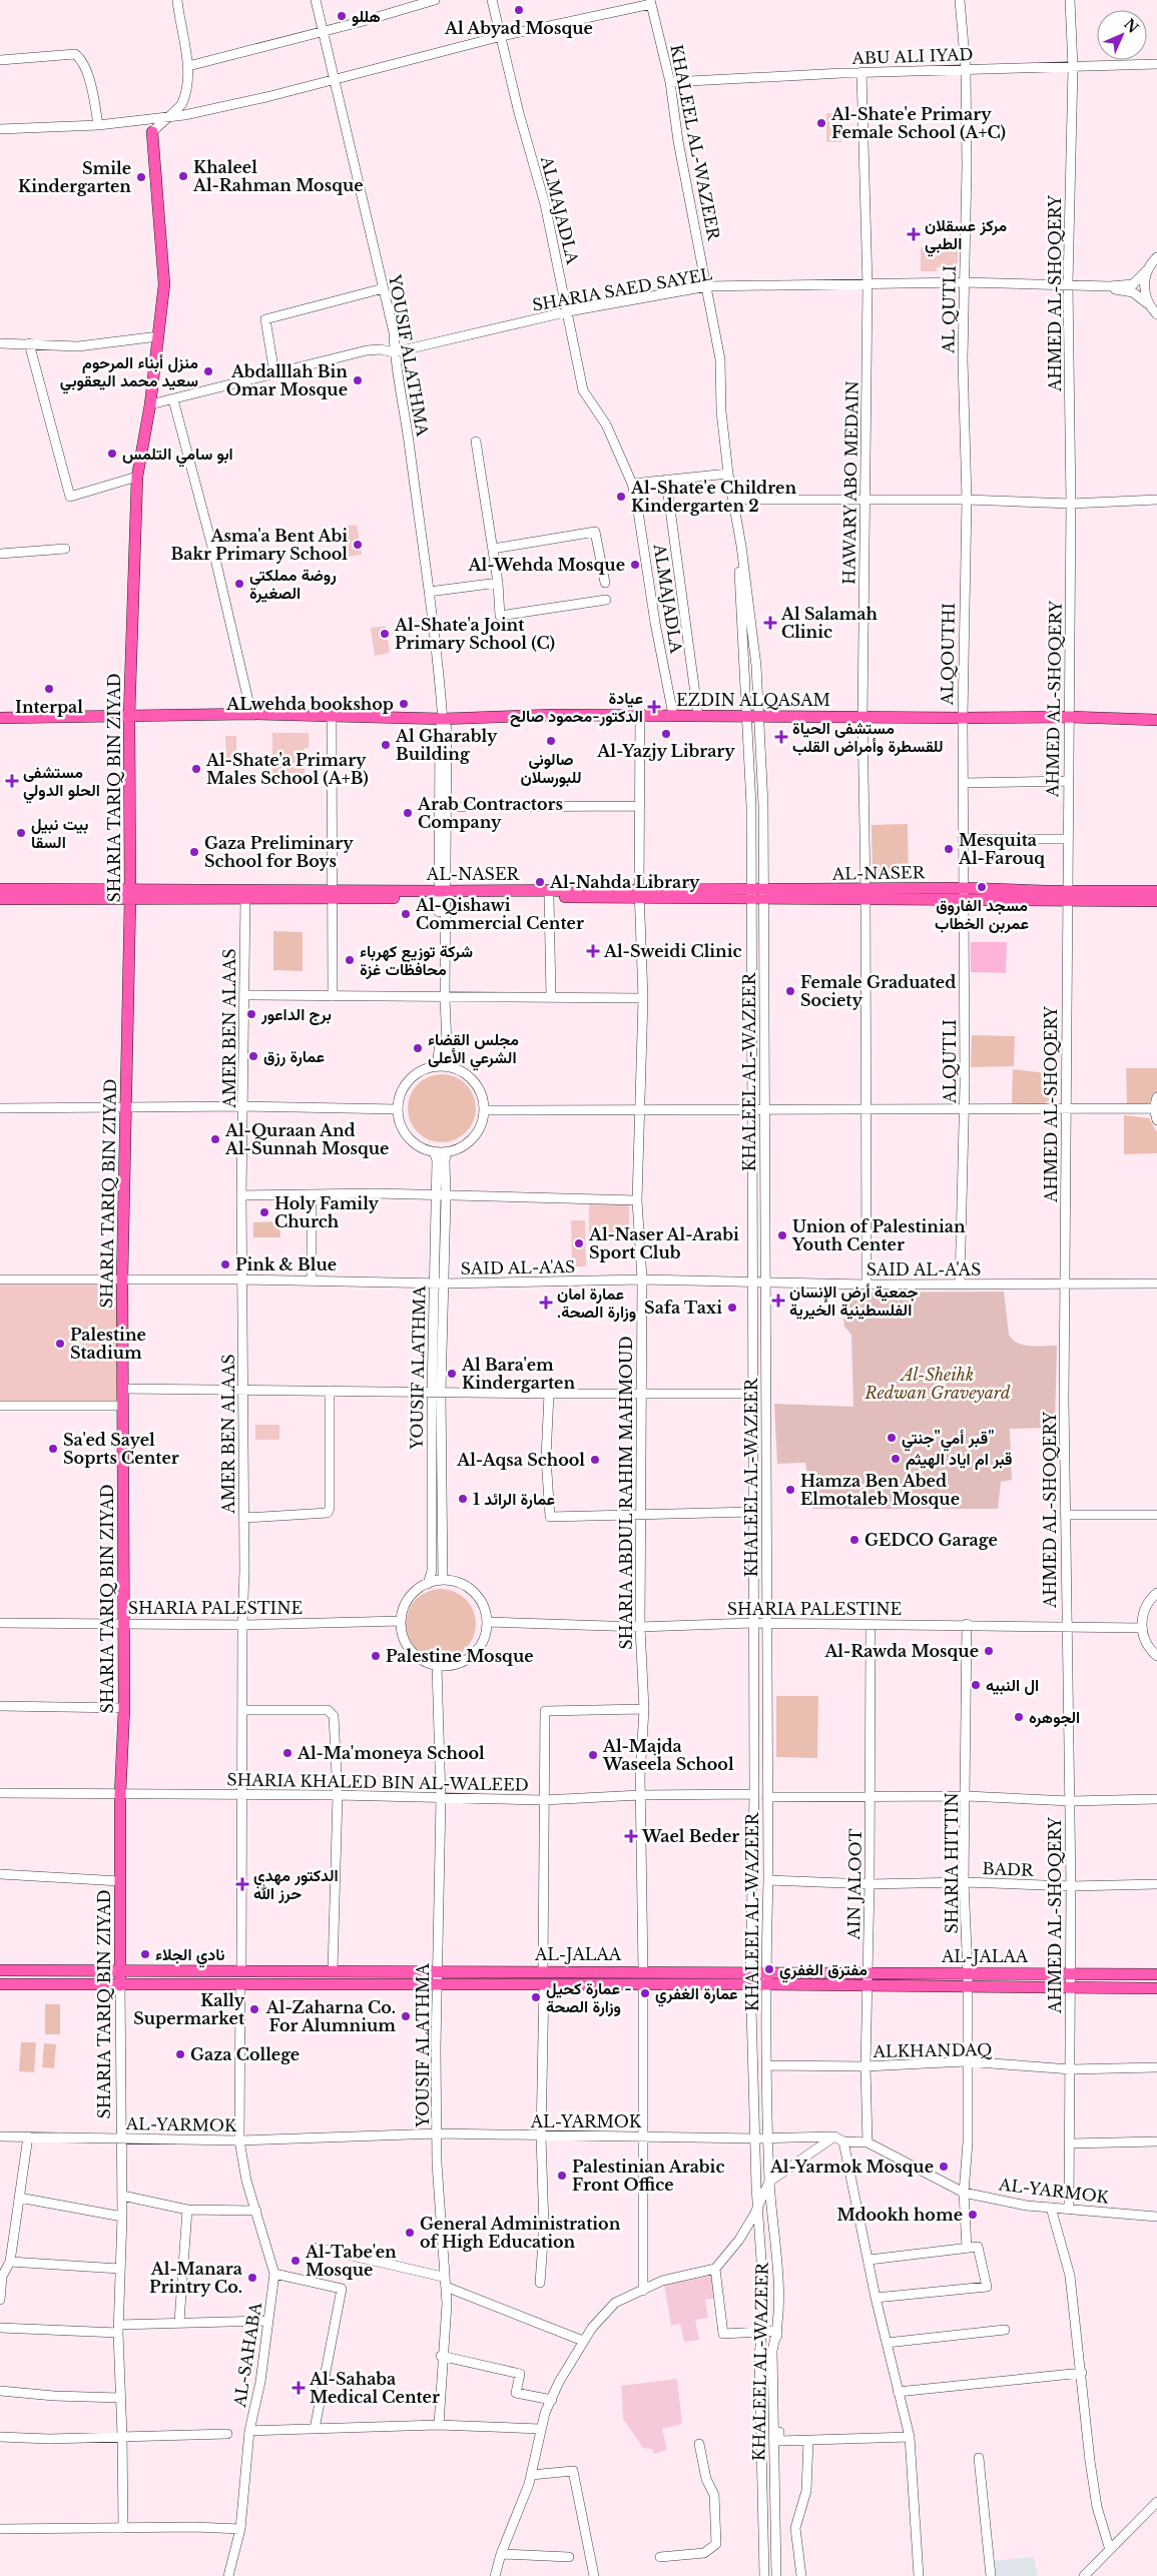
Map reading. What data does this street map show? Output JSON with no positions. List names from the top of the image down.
{
  "streets": {
    "main road": [
      "EZDIN ALQASAM",
      "SHARIA TARIQ BIN ZIYAD",
      "AL-NASER",
      "AL-JALAA"
    ],
    "street": [
      "ABU ALI IYAD",
      "KHALEEL AL-WAZEER",
      "ALMAJADLA",
      "SHARIA SAED SAYEL",
      "AHMED AL-SHOQERY",
      "AL QUTLI",
      "YOUSIF ALATHMA",
      "HAWARY ABO MEDAIN",
      "ALQOUTHI",
      "AMER BEN ALAAS",
      "ALQUTLI",
      "SAID AL-A'AS",
      "SHARIA ABDUL RAHIM MAHMOUD",
      "SHARIA PALESTINE",
      "SHARIA KHALED BIN AL-WALEED",
      "SHARIA HITTIN",
      "BADR",
      "AIN JALOOT",
      "ALKHANDAQ",
      "AL-YARMOK",
      "AL-SAHABA"
    ]
  },
  "crossings": [
    ["ABU ALI IYAD", "KHALEEL AL-WAZEER"],
    ["ABU ALI IYAD", "AHMED AL-SHOQERY"],
    ["ABU ALI IYAD", "AL QUTLI"],
    ["ABU ALI IYAD", "HAWARY ABO MEDAIN"],
    ["KHALEEL AL-WAZEER", "SHARIA SAED SAYEL"],
    ["KHALEEL AL-WAZEER", "EZDIN ALQASAM"],
    ["KHALEEL AL-WAZEER", "AL-NASER"],
    ["KHALEEL AL-WAZEER", "SAID AL-A'AS"],
    ["KHALEEL AL-WAZEER", "SHARIA PALESTINE"],
    ["KHALEEL AL-WAZEER", "SHARIA KHALED BIN AL-WALEED"],
    ["KHALEEL AL-WAZEER", "BADR"],
    ["KHALEEL AL-WAZEER", "AL-JALAA"],
    ["KHALEEL AL-WAZEER", "ALKHANDAQ"],
    ["KHALEEL AL-WAZEER", "AL-YARMOK"],
    ["ALMAJADLA", "SHARIA SAED SAYEL"],
    ["ALMAJADLA", "EZDIN ALQASAM"],
    ["SHARIA SAED SAYEL", "AHMED AL-SHOQERY"],
    ["SHARIA SAED SAYEL", "AL QUTLI"],
    ["SHARIA SAED SAYEL", "YOUSIF ALATHMA"],
    ["SHARIA SAED SAYEL", "HAWARY ABO MEDAIN"],
    ["SHARIA SAED SAYEL", "SHARIA TARIQ BIN ZIYAD"],
    ["AHMED AL-SHOQERY", "EZDIN ALQASAM"],
    ["AHMED AL-SHOQERY", "AL-NASER"],
    ["AHMED AL-SHOQERY", "SAID AL-A'AS"],
    ["AHMED AL-SHOQERY", "SHARIA PALESTINE"],
    ["AHMED AL-SHOQERY", "BADR"],
    ["AHMED AL-SHOQERY", "AL-JALAA"],
    ["AHMED AL-SHOQERY", "ALKHANDAQ"],
    ["AHMED AL-SHOQERY", "AL-YARMOK"],
    ["AL QUTLI", "ALQOUTHI"],
    ["YOUSIF ALATHMA", "EZDIN ALQASAM"],
    ["YOUSIF ALATHMA", "AL-NASER"],
    ["YOUSIF ALATHMA", "SAID AL-A'AS"],
    ["YOUSIF ALATHMA", "SHARIA PALESTINE"],
    ["YOUSIF ALATHMA", "SHARIA KHALED BIN AL-WALEED"],
    ["YOUSIF ALATHMA", "AL-JALAA"],
    ["YOUSIF ALATHMA", "AL-YARMOK"],
    ["HAWARY ABO MEDAIN", "EZDIN ALQASAM"],
    ["HAWARY ABO MEDAIN", "AL-NASER"],
    ["HAWARY ABO MEDAIN", "SAID AL-A'AS"],
    ["ALQOUTHI", "EZDIN ALQASAM"],
    ["ALQOUTHI", "ALQUTLI"],
    ["EZDIN ALQASAM", "SHARIA TARIQ BIN ZIYAD"],
    ["EZDIN ALQASAM", "ALQUTLI"],
    ["EZDIN ALQASAM", "SHARIA ABDUL RAHIM MAHMOUD"],
    ["SHARIA TARIQ BIN ZIYAD", "AL-NASER"],
    ["SHARIA TARIQ BIN ZIYAD", "SAID AL-A'AS"],
    ["SHARIA TARIQ BIN ZIYAD", "SHARIA PALESTINE"],
    ["SHARIA TARIQ BIN ZIYAD", "SHARIA KHALED BIN AL-WALEED"],
    ["SHARIA TARIQ BIN ZIYAD", "AL-JALAA"],
    ["SHARIA TARIQ BIN ZIYAD", "AL-YARMOK"],
    ["AL-NASER", "AMER BEN ALAAS"],
    ["AL-NASER", "ALQUTLI"],
    ["AL-NASER", "SHARIA ABDUL RAHIM MAHMOUD"],
    ["AMER BEN ALAAS", "SAID AL-A'AS"],
    ["AMER BEN ALAAS", "SHARIA PALESTINE"],
    ["AMER BEN ALAAS", "SHARIA KHALED BIN AL-WALEED"],
    ["AMER BEN ALAAS", "AL-JALAA"],
    ["ALQUTLI", "SAID AL-A'AS"],
    ["SAID AL-A'AS", "SHARIA ABDUL RAHIM MAHMOUD"],
    ["SHARIA ABDUL RAHIM MAHMOUD", "SHARIA PALESTINE"],
    ["SHARIA ABDUL RAHIM MAHMOUD", "SHARIA KHALED BIN AL-WALEED"],
    ["SHARIA ABDUL RAHIM MAHMOUD", "AL-JALAA"],
    ["SHARIA PALESTINE", "SHARIA HITTIN"],
    ["SHARIA PALESTINE", "AIN JALOOT"],
    ["SHARIA HITTIN", "BADR"],
    ["SHARIA HITTIN", "AL-JALAA"],
    ["SHARIA HITTIN", "ALKHANDAQ"],
    ["SHARIA HITTIN", "AL-YARMOK"],
    ["BADR", "AIN JALOOT"],
    ["AIN JALOOT", "AL-JALAA"],
    ["AIN JALOOT", "ALKHANDAQ"],
    ["AIN JALOOT", "AL-YARMOK"],
    ["AL-YARMOK", "AL-SAHABA"]
  ],
  "parks": ["Al-Sheihk Redwan Graveyard"],
  "places": {
    "other": [
      "Al Abyad Mosque",
      "هللو",
      "Al-Shate'e Primary Female School (A+C)",
      "Khaleel Al-Rahman Mosque",
      "Smile Kindergarten",
      "منزل أبناء المرحوم سعيد محمد اليعقوبي",
      "Abdalllah Bin Omar Mosque",
      "ابو سامي التلمس",
      "Al-Shate'e Children Kindergarten 2",
      "Asma'a Bent Abi Bakr Primary School",
      "Al-Wehda Mosque",
      "روضة مملكتي الصغيرة",
      "Al-Shate'a Joint Primary School (C)",
      "Interpal",
      "ALwehda bookshop",
      "Al-Yazjy Library",
      "صالوني للبورسلان",
      "Al Gharably Building",
      "Al-Shate'a Primary Males School (A+B)",
      "Arab Contractors Company",
      "بيت نبيل السقا",
      "Mesquita Al-Farouq",
      "Gaza Preliminary School for Boys",
      "Al-Nahda Library",
      "مسجد الفاروق عمربن الخطاب",
      "Al-Qishawi Commercial Center",
      "شركة توزيع كهرباء محافظات غزة",
      "Female Graduated Society",
      "برج الداعور",
      "مجلس القضاء الشرعي الأعلى",
      "عمارة رزق",
      "Al-Quraan And Al-Sunnah Mosque",
      "Holy Family Church",
      "Union of Palestinian Youth Center",
      "Al-Naser Al-Arabi Sport Club",
      "Pink & Blue",
      "Safa Taxi",
      "Palestine Stadium",
      "Al Bara'em Kindergarten",
      "قبر أمي\"جنتي\"",
      "Sa'ed Sayel Soprts Center",
      "قبر ام اياد الهيثم",
      "Al-Aqsa School",
      "Hamza Ben Abed Elmotaleb Mosque",
      "عمارة الرائد 1",
      "GEDCO Garage",
      "Al-Rawda Mosque",
      "Palestine Mosque",
      "ال النبيه",
      "الجوهره",
      "Al-Ma'moneya School",
      "Al-Majda Waseela School",
      "نادي الجلاء",
      "مفترق الغفري",
      "عمارة الغفري",
      "عمارة كحيل - وزارة الصحة",
      "Kally Supermarket",
      "Al-Zaharna Co. For Alumnium",
      "Gaza College",
      "Al-Yarmok Mosque",
      "Palestinian Arabic Front Office",
      "Mdookh home",
      "General Administration of High Education",
      "Al-Tabe'en Mosque",
      "Al-Manara Printry Co."
    ],
    "health": [
      "مركز عسقلان الطبي",
      "Al Salamah Clinic",
      "عيادة الدكتور-محمود صالح",
      "مستشفى الحياة للقسطرة وأمراض القلب",
      "مستشفى الحلو الدولي",
      "Al-Sweidi Clinic",
      "جمعية أرض الإنسان الفلسطينية الخيرية",
      "عمارة امان .وزارة الصحة",
      "Wael Beder",
      "الدكتور مهدي حرز الله",
      "Al-Sahaba Medical Center"
    ]
  },
  "north": "top right"
}
